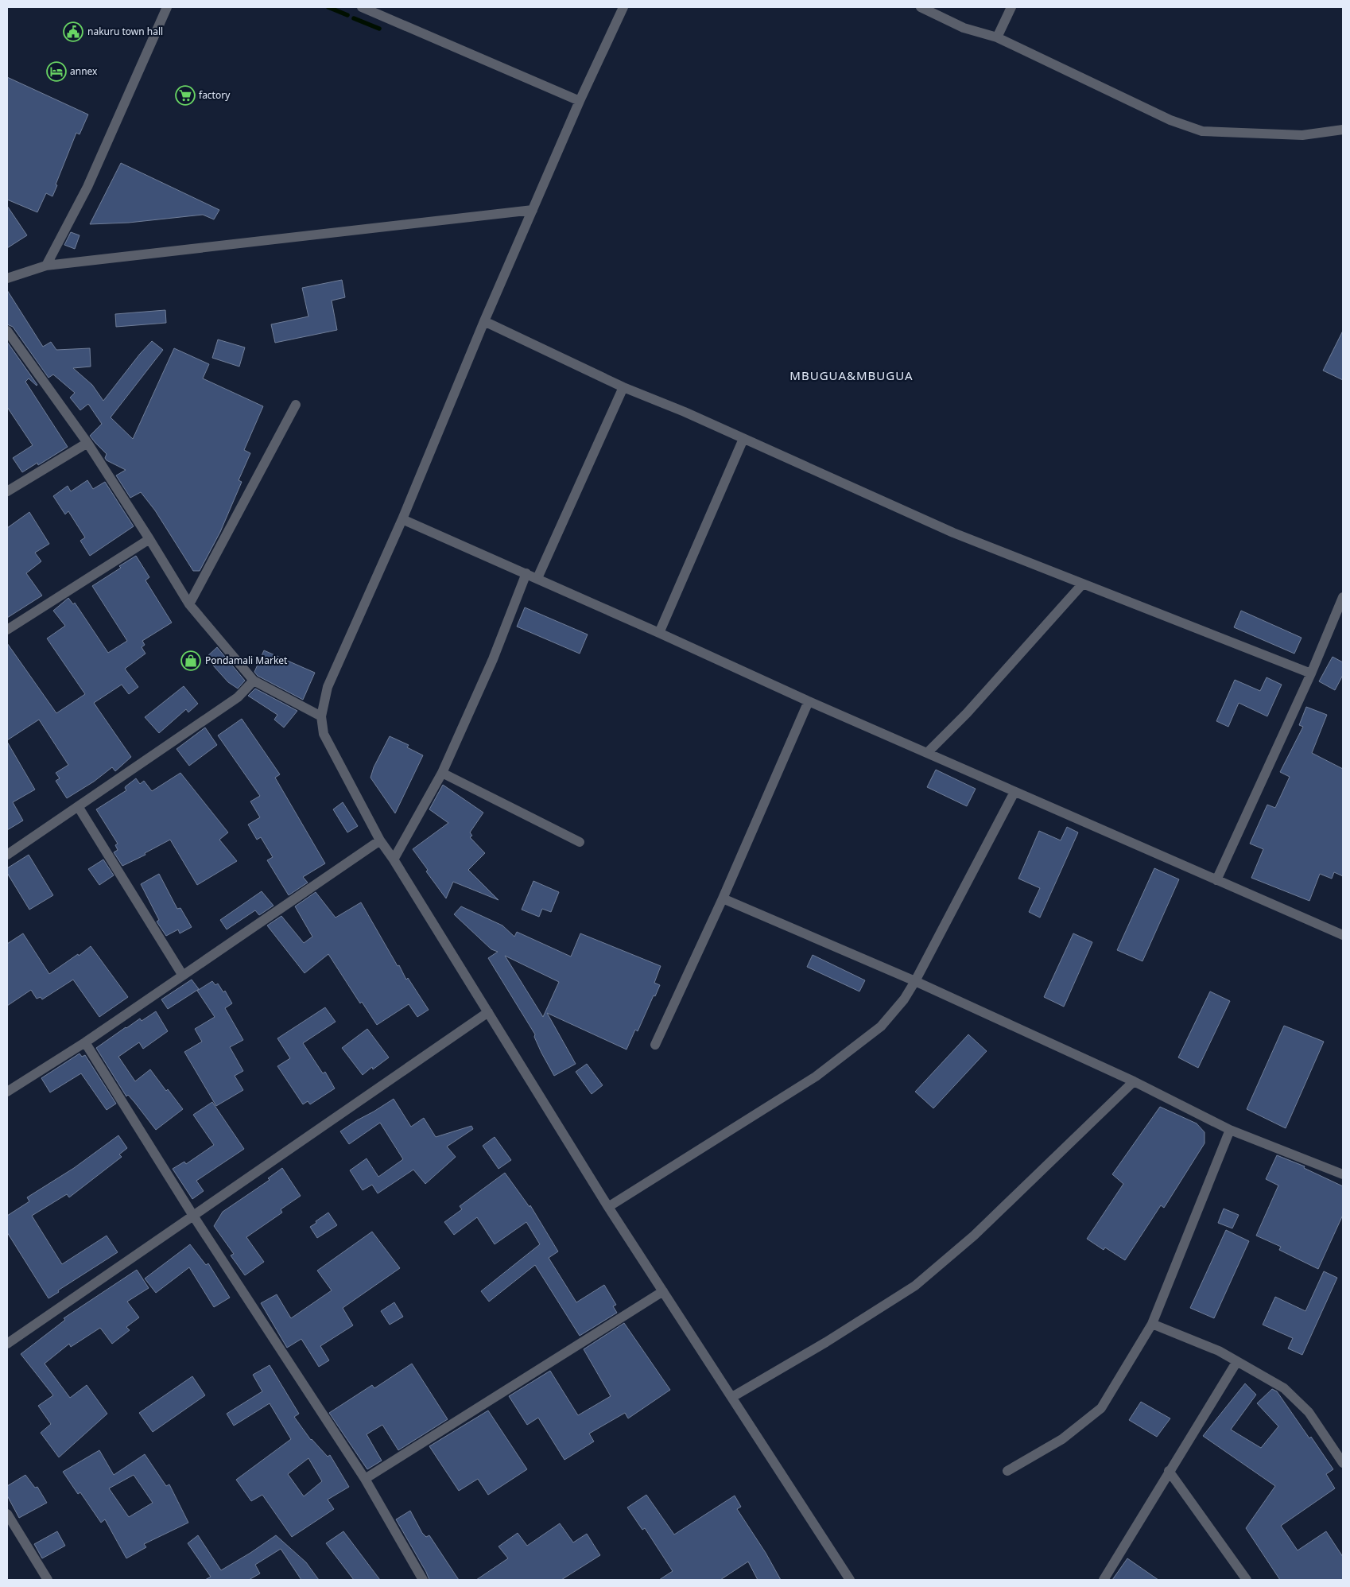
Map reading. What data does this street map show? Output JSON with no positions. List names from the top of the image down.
{
  "districts": ["MBUGUA&MBUGUA"],
  "places": {
    "public building": ["nakuru town hall"],
    "hotel": ["annex"],
    "supermarket": ["factory"],
    "shop": ["Pondamali Market"]
  }
}
